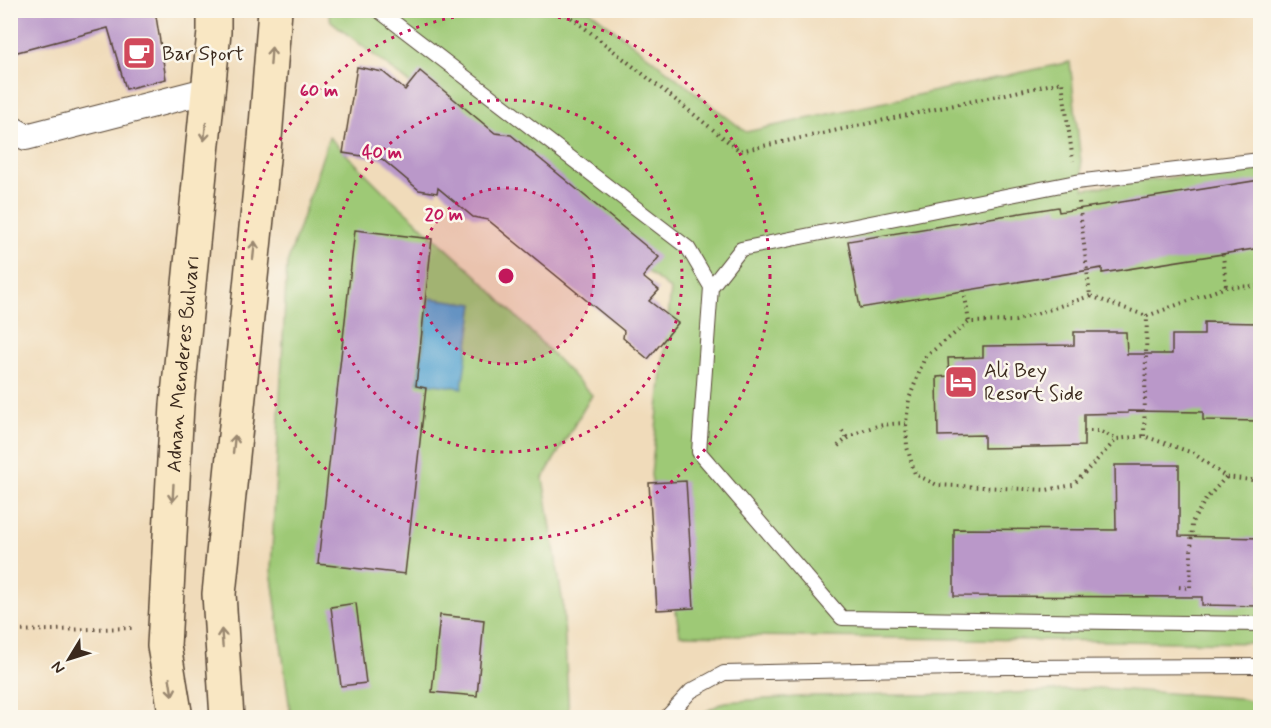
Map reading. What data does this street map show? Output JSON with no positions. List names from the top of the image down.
{
  "streets": {
    "main road": ["Adnan Menderes Bulvarı"]
  },
  "places": {
    "cafe": ["Bar Sport"],
    "hotel": ["Ali Bey Resort Side"]
  },
  "north": "bottom left",
  "rings": ["60 m", "40 m", "20 m"]
}
